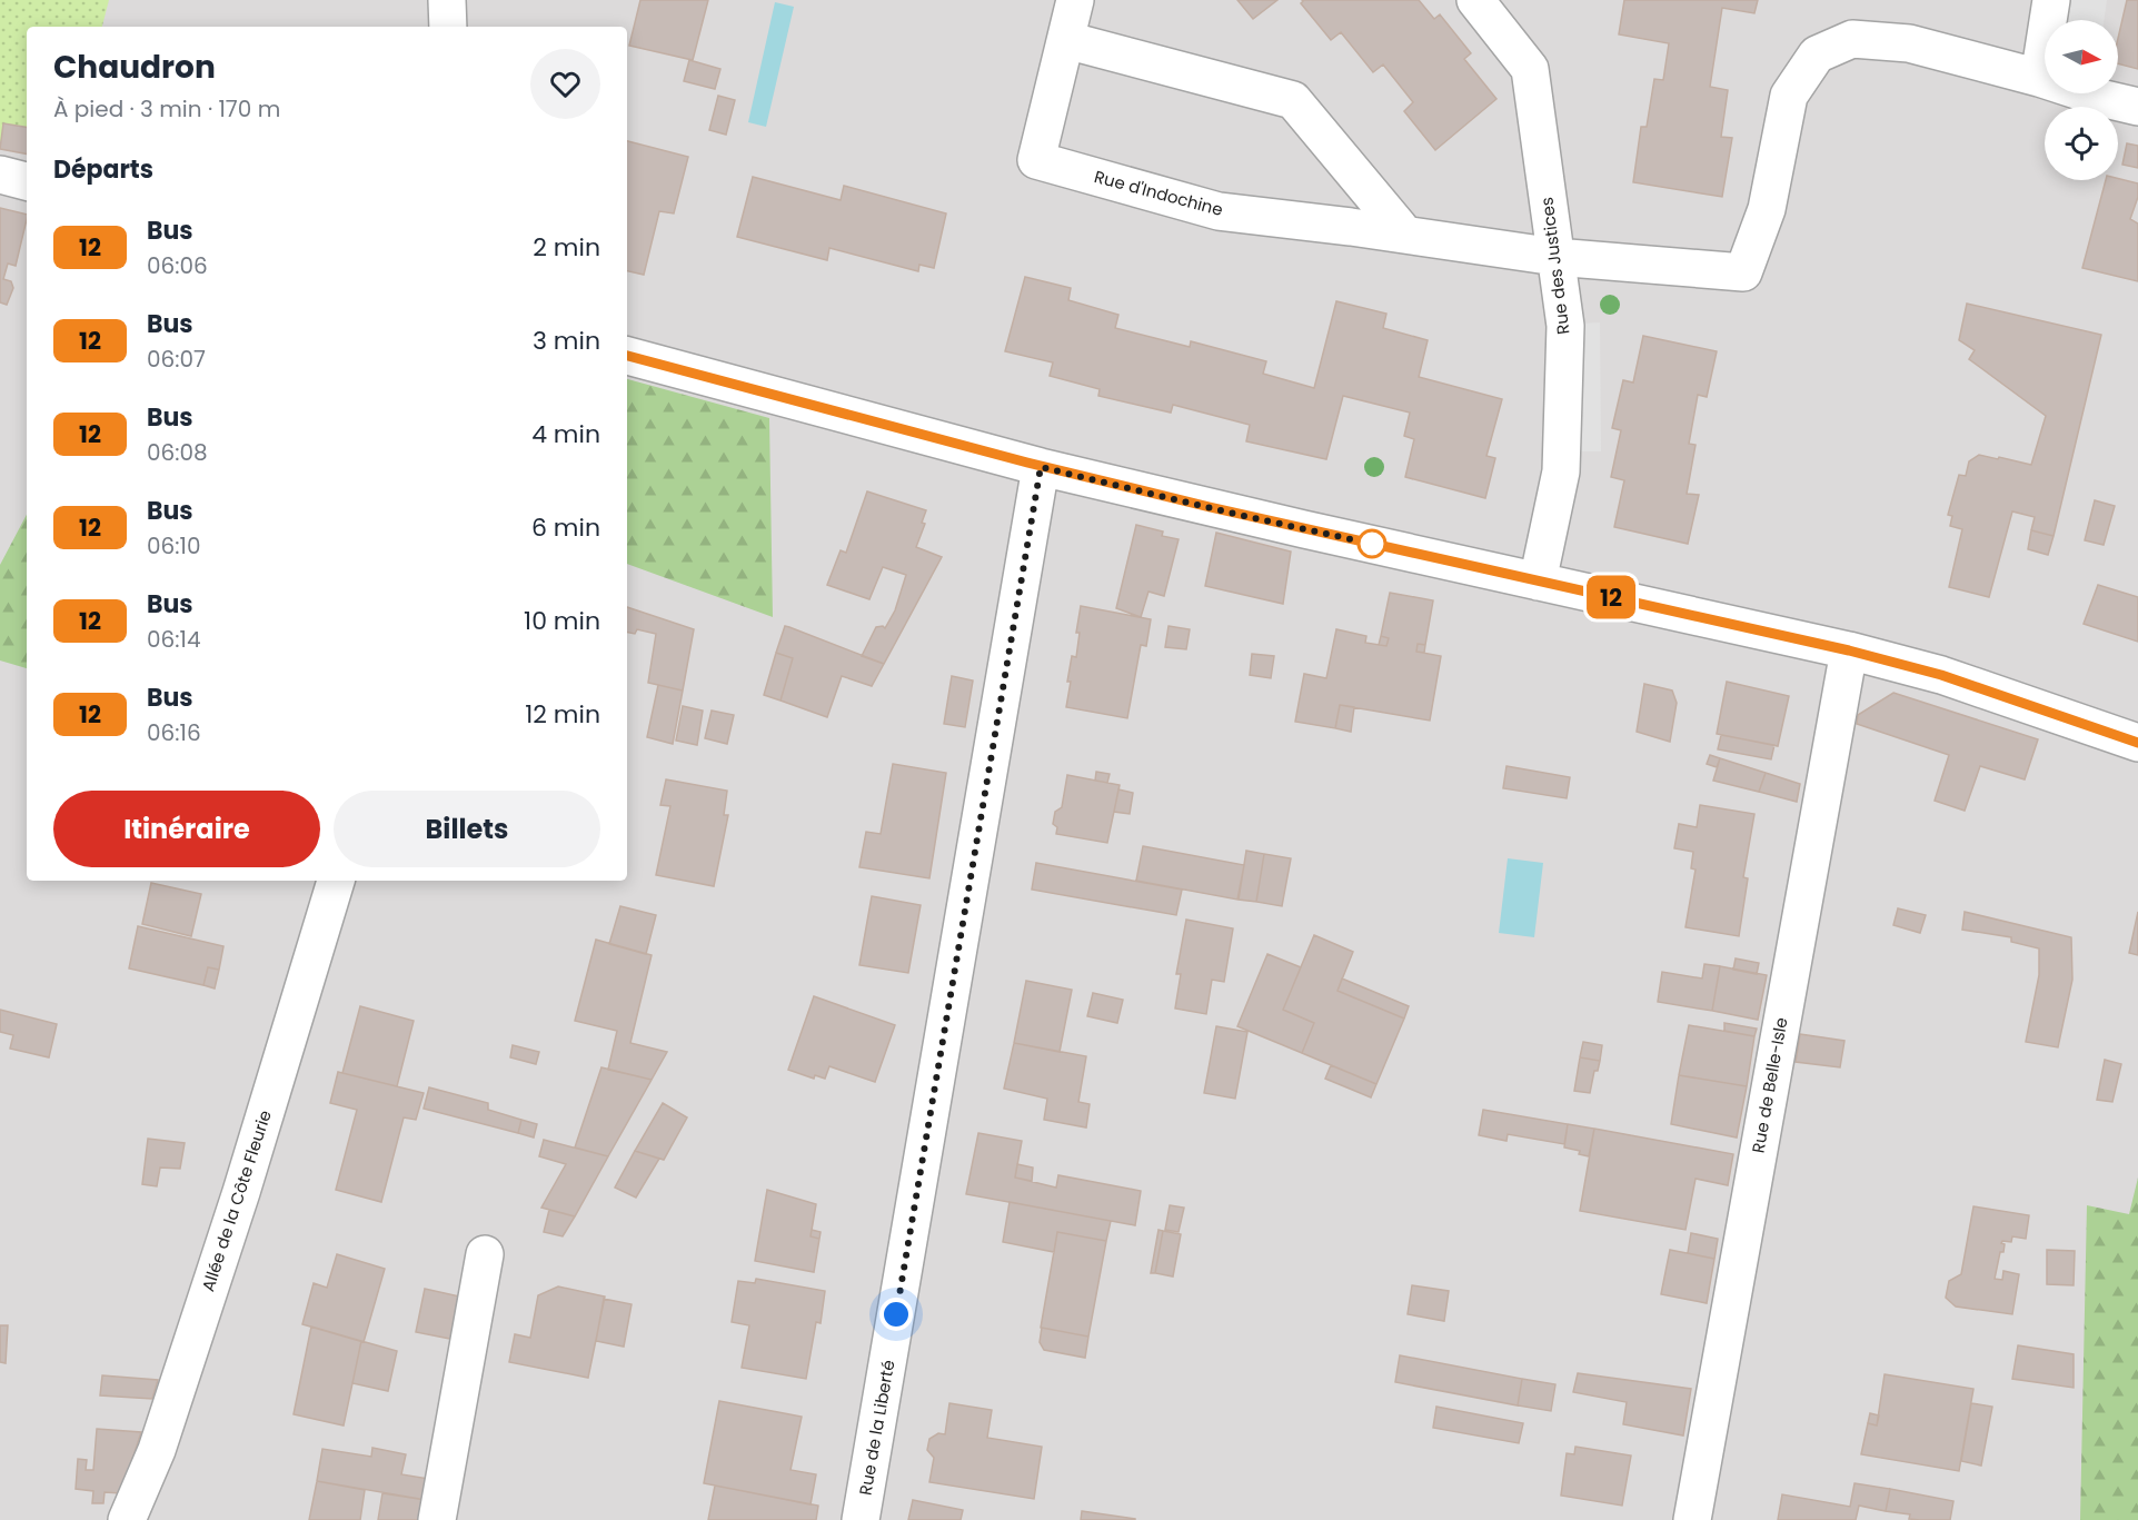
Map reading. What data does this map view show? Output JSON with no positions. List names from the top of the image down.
{
  "streets": {
    "street": [
      "Rue d'Indochine",
      "Rue des Justices",
      "Rue de Belle-Isle",
      "Allée de la Côte Fleurie",
      "Rue de la Liberté"
    ]
  },
  "crossings": [
    ["Rue d'Indochine", "Rue des Justices"]
  ],
  "lines": ["bus line 12"],
  "north": "right",
  "page": {
    "on_map": "12",
    "heading": [
      ["Chaudron", "À pied · 3 min · 170 m"],
      "Départs"
    ],
    "list": [
      {
        "mark": "12",
        "name": "Bus",
        "note": "06:06",
        "value": "2 min"
      },
      {
        "mark": "12",
        "name": "Bus",
        "note": "06:07",
        "value": "3 min"
      },
      {
        "mark": "12",
        "name": "Bus",
        "note": "06:08",
        "value": "4 min"
      },
      {
        "mark": "12",
        "name": "Bus",
        "note": "06:10",
        "value": "6 min"
      },
      {
        "mark": "12",
        "name": "Bus",
        "note": "06:14",
        "value": "10 min"
      },
      {
        "mark": "12",
        "name": "Bus",
        "note": "06:16",
        "value": "12 min"
      }
    ],
    "buttons": ["Itinéraire", "Billets"]
  }
}
